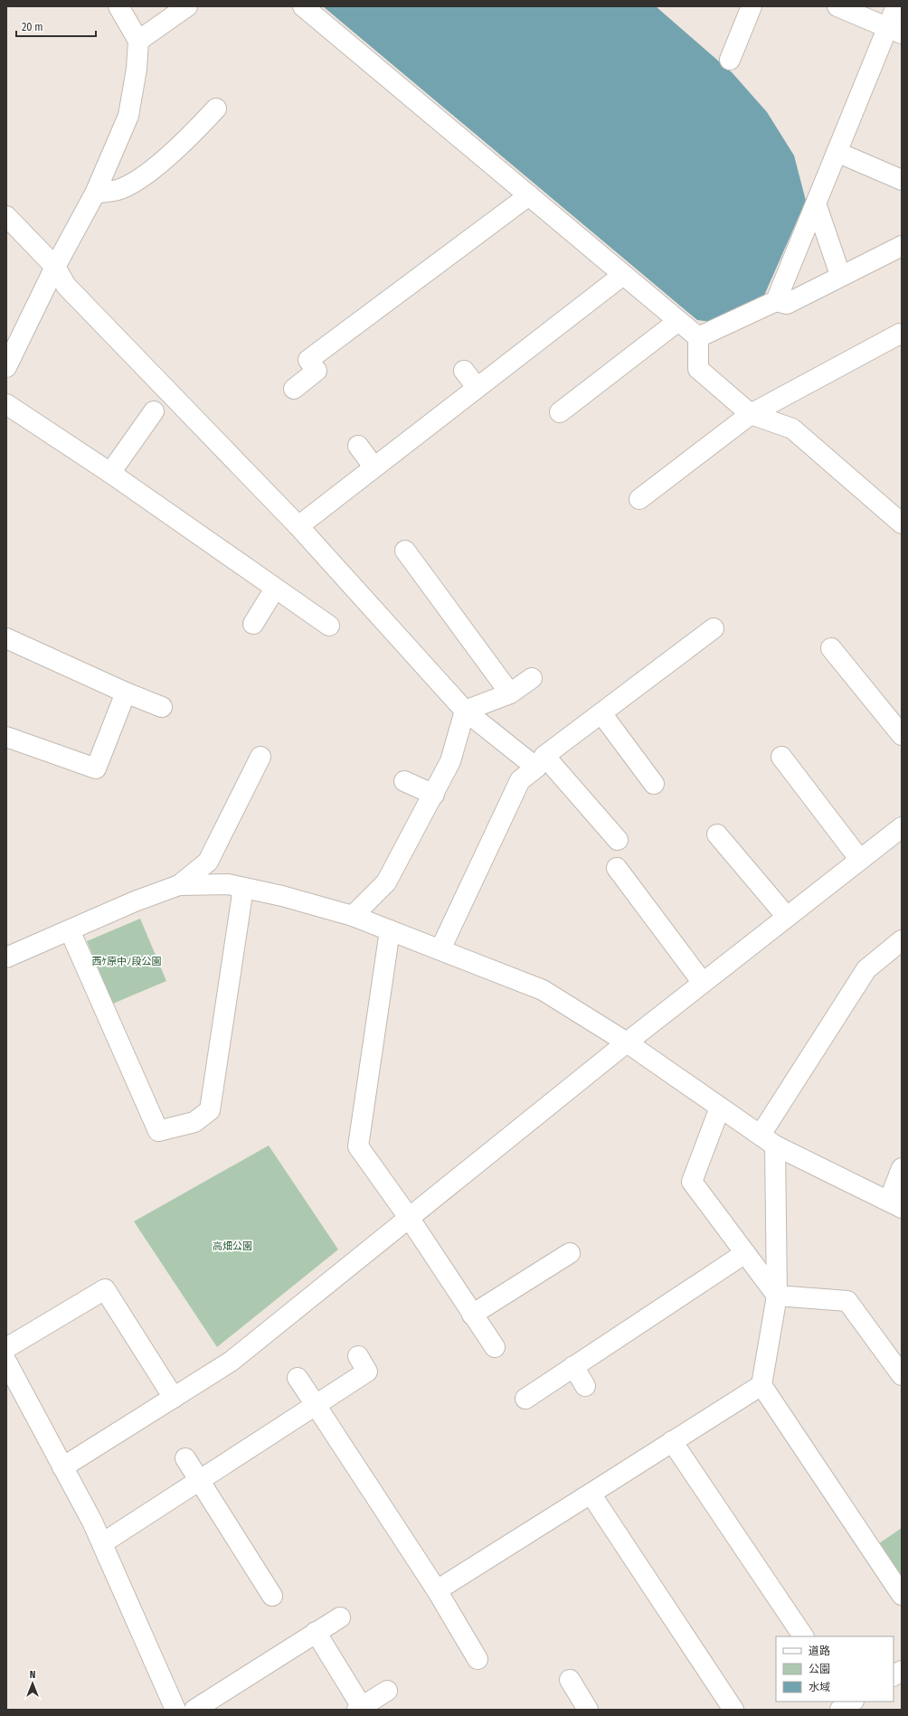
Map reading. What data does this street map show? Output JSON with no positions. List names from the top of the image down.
{
  "parks": ["西ｹ原中ﾉ段公園", "高畑公園"],
  "legend": ["道路", "公園", "水域"],
  "scale_bar": "20 m",
  "north": "top"
}
